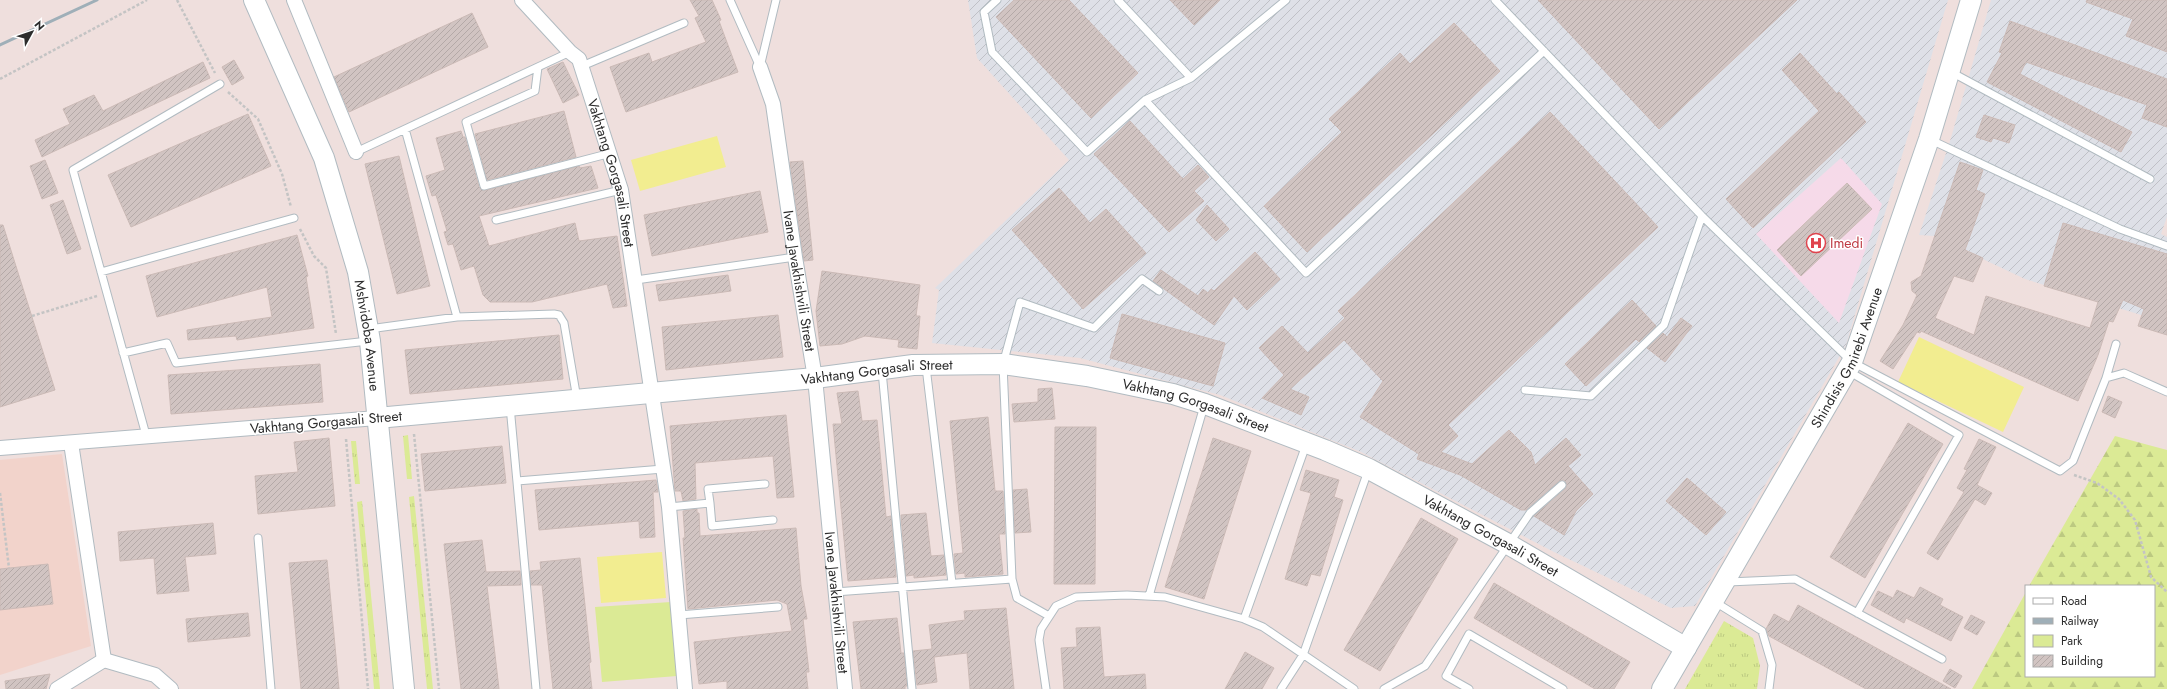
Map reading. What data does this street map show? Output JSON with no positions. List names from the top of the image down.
{
  "streets": {
    "main road": ["Vakhtang Gorgasali Street", "Mshvidoba Avenue", "Shindisis Gmirebi Avenue"],
    "street": ["Ivane Javakhishvili Street"]
  },
  "crossings": [
    ["Vakhtang Gorgasali Street", "Ivane Javakhishvili Street"],
    ["Vakhtang Gorgasali Street", "Mshvidoba Avenue"],
    ["Vakhtang Gorgasali Street", "Shindisis Gmirebi Avenue"]
  ],
  "places": {
    "hospital": ["Imedi"]
  },
  "legend": [
    "Road",
    "Railway",
    "Park",
    "Building"
  ],
  "north": "top right"
}
